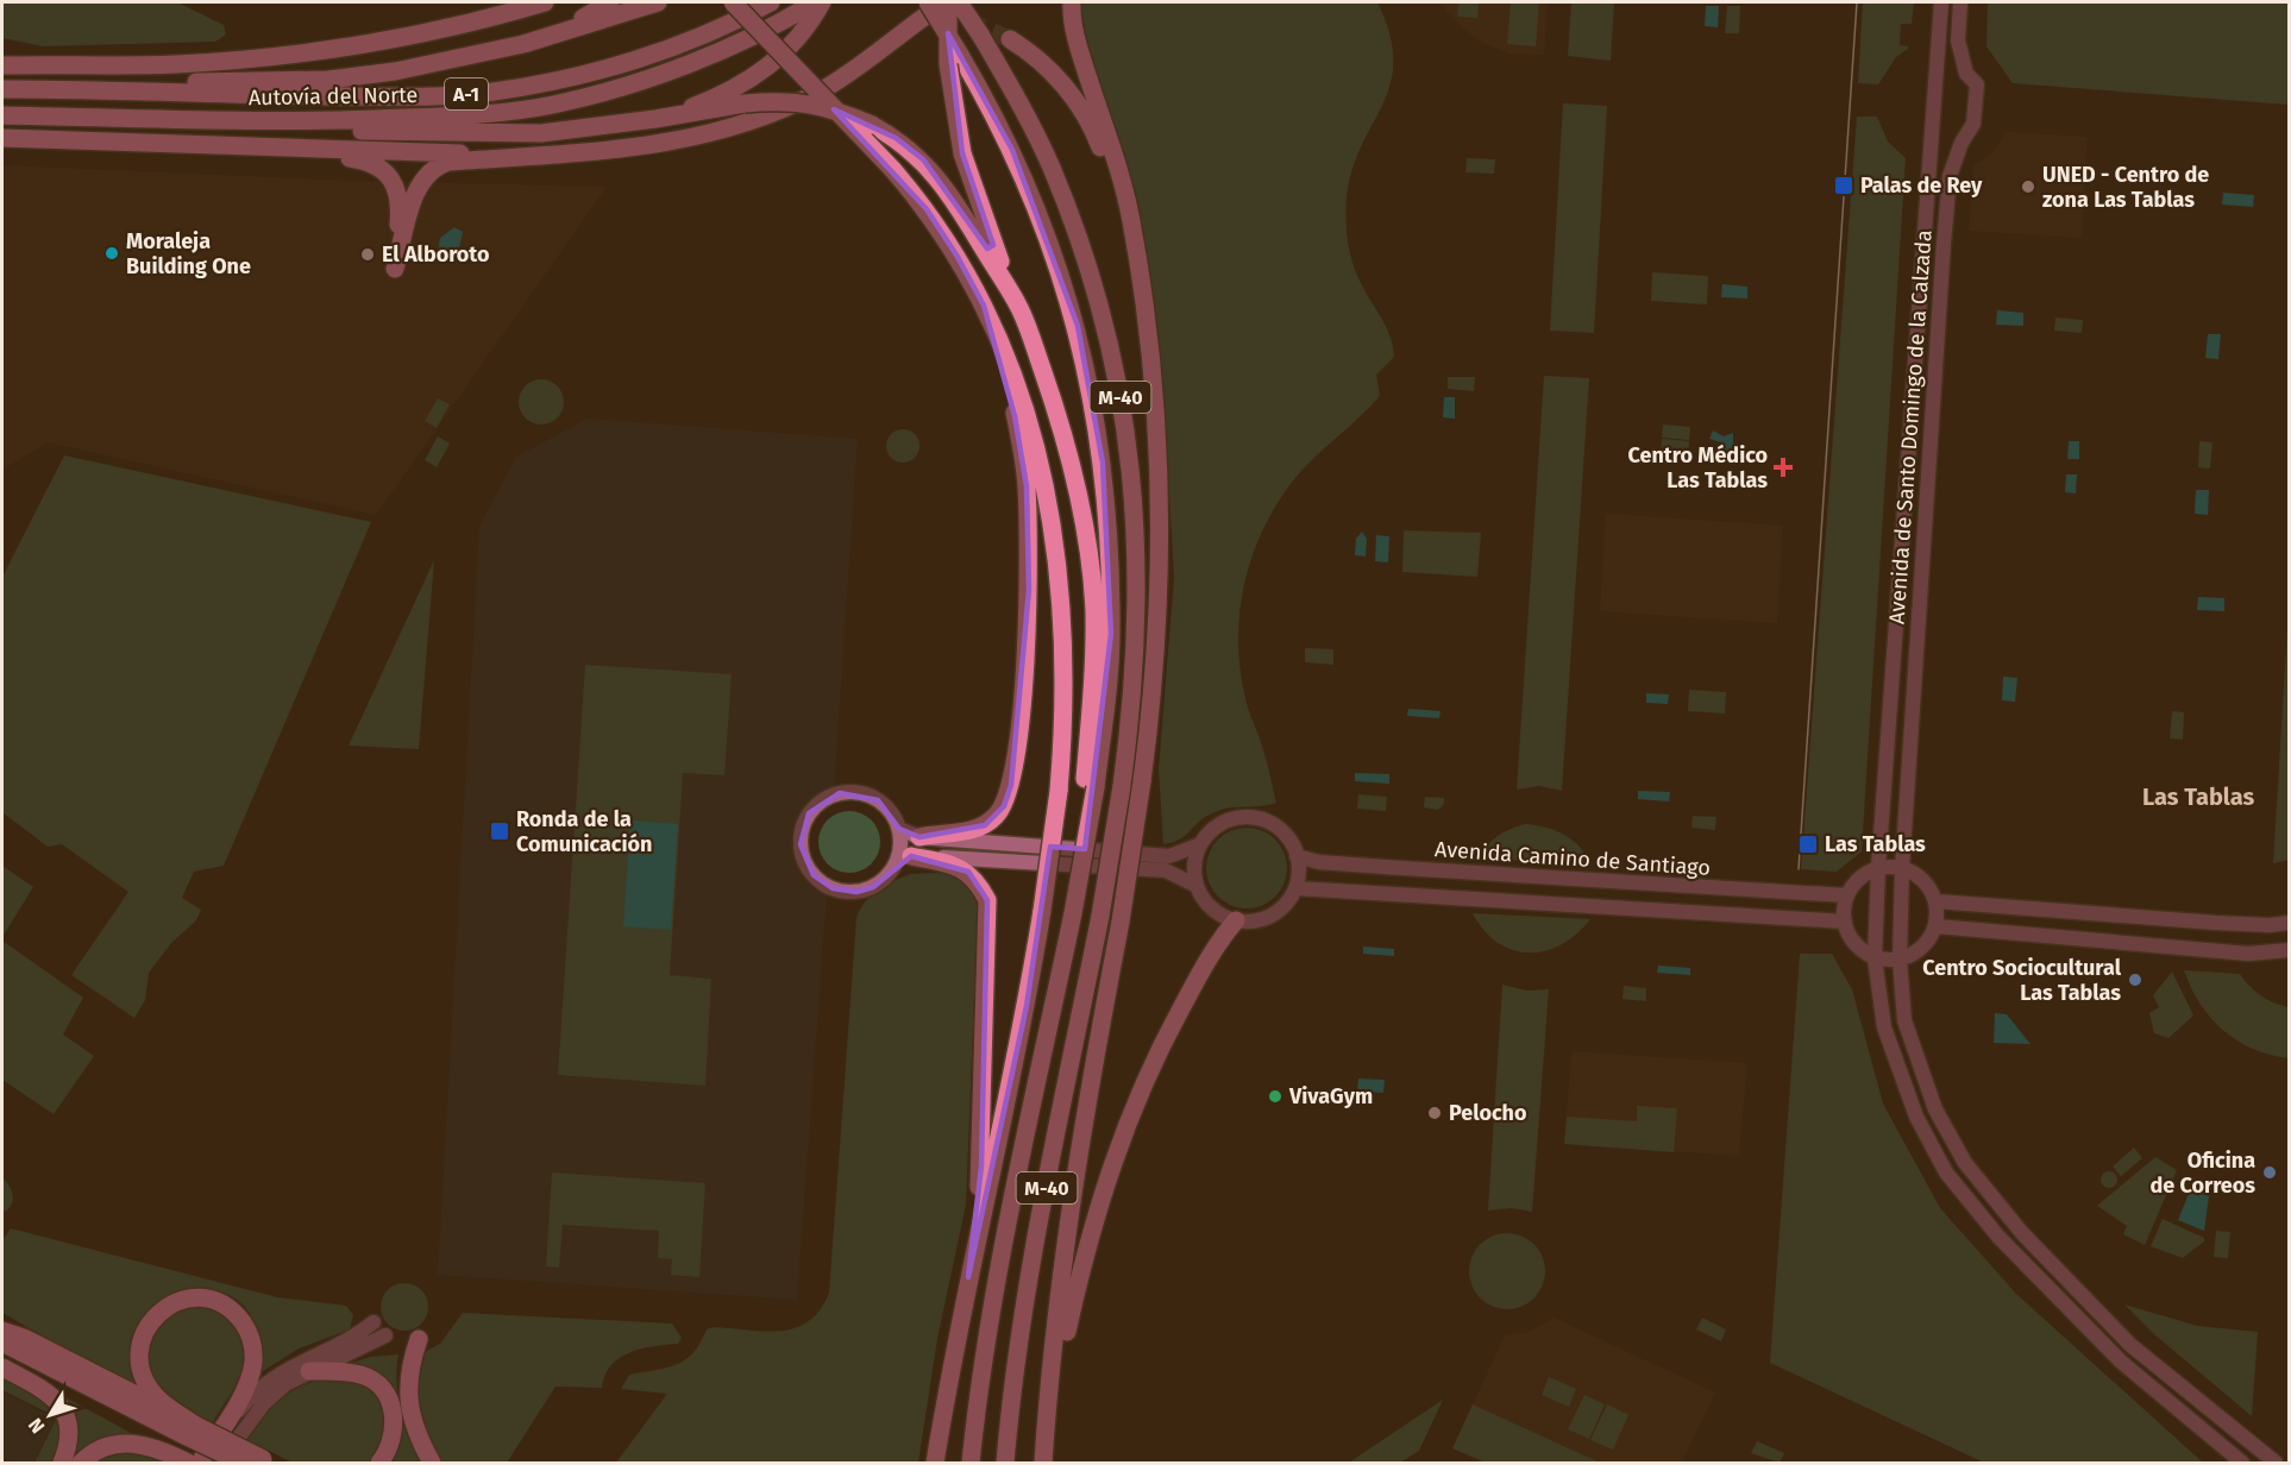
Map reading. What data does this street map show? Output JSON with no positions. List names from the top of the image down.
{
  "streets": {
    "highway": ["A-1", "Autovía del Norte", "M-40"],
    "street": ["Avenida de Santo Domingo de la Calzada", "Avenida Camino de Santiago"]
  },
  "districts": ["Las Tablas"],
  "places": {
    "transit": ["Palas de Rey", "Ronda de la Comunicación", "Las Tablas"],
    "other": [
      "UNED - Centro de zona Las Tablas",
      "Moraleja Building One",
      "El Alboroto",
      "Centro Sociocultural Las Tablas",
      "VivaGym",
      "Pelocho",
      "Oficina de Correos"
    ],
    "health": ["Centro Médico Las Tablas"]
  },
  "north": "bottom left"
}
